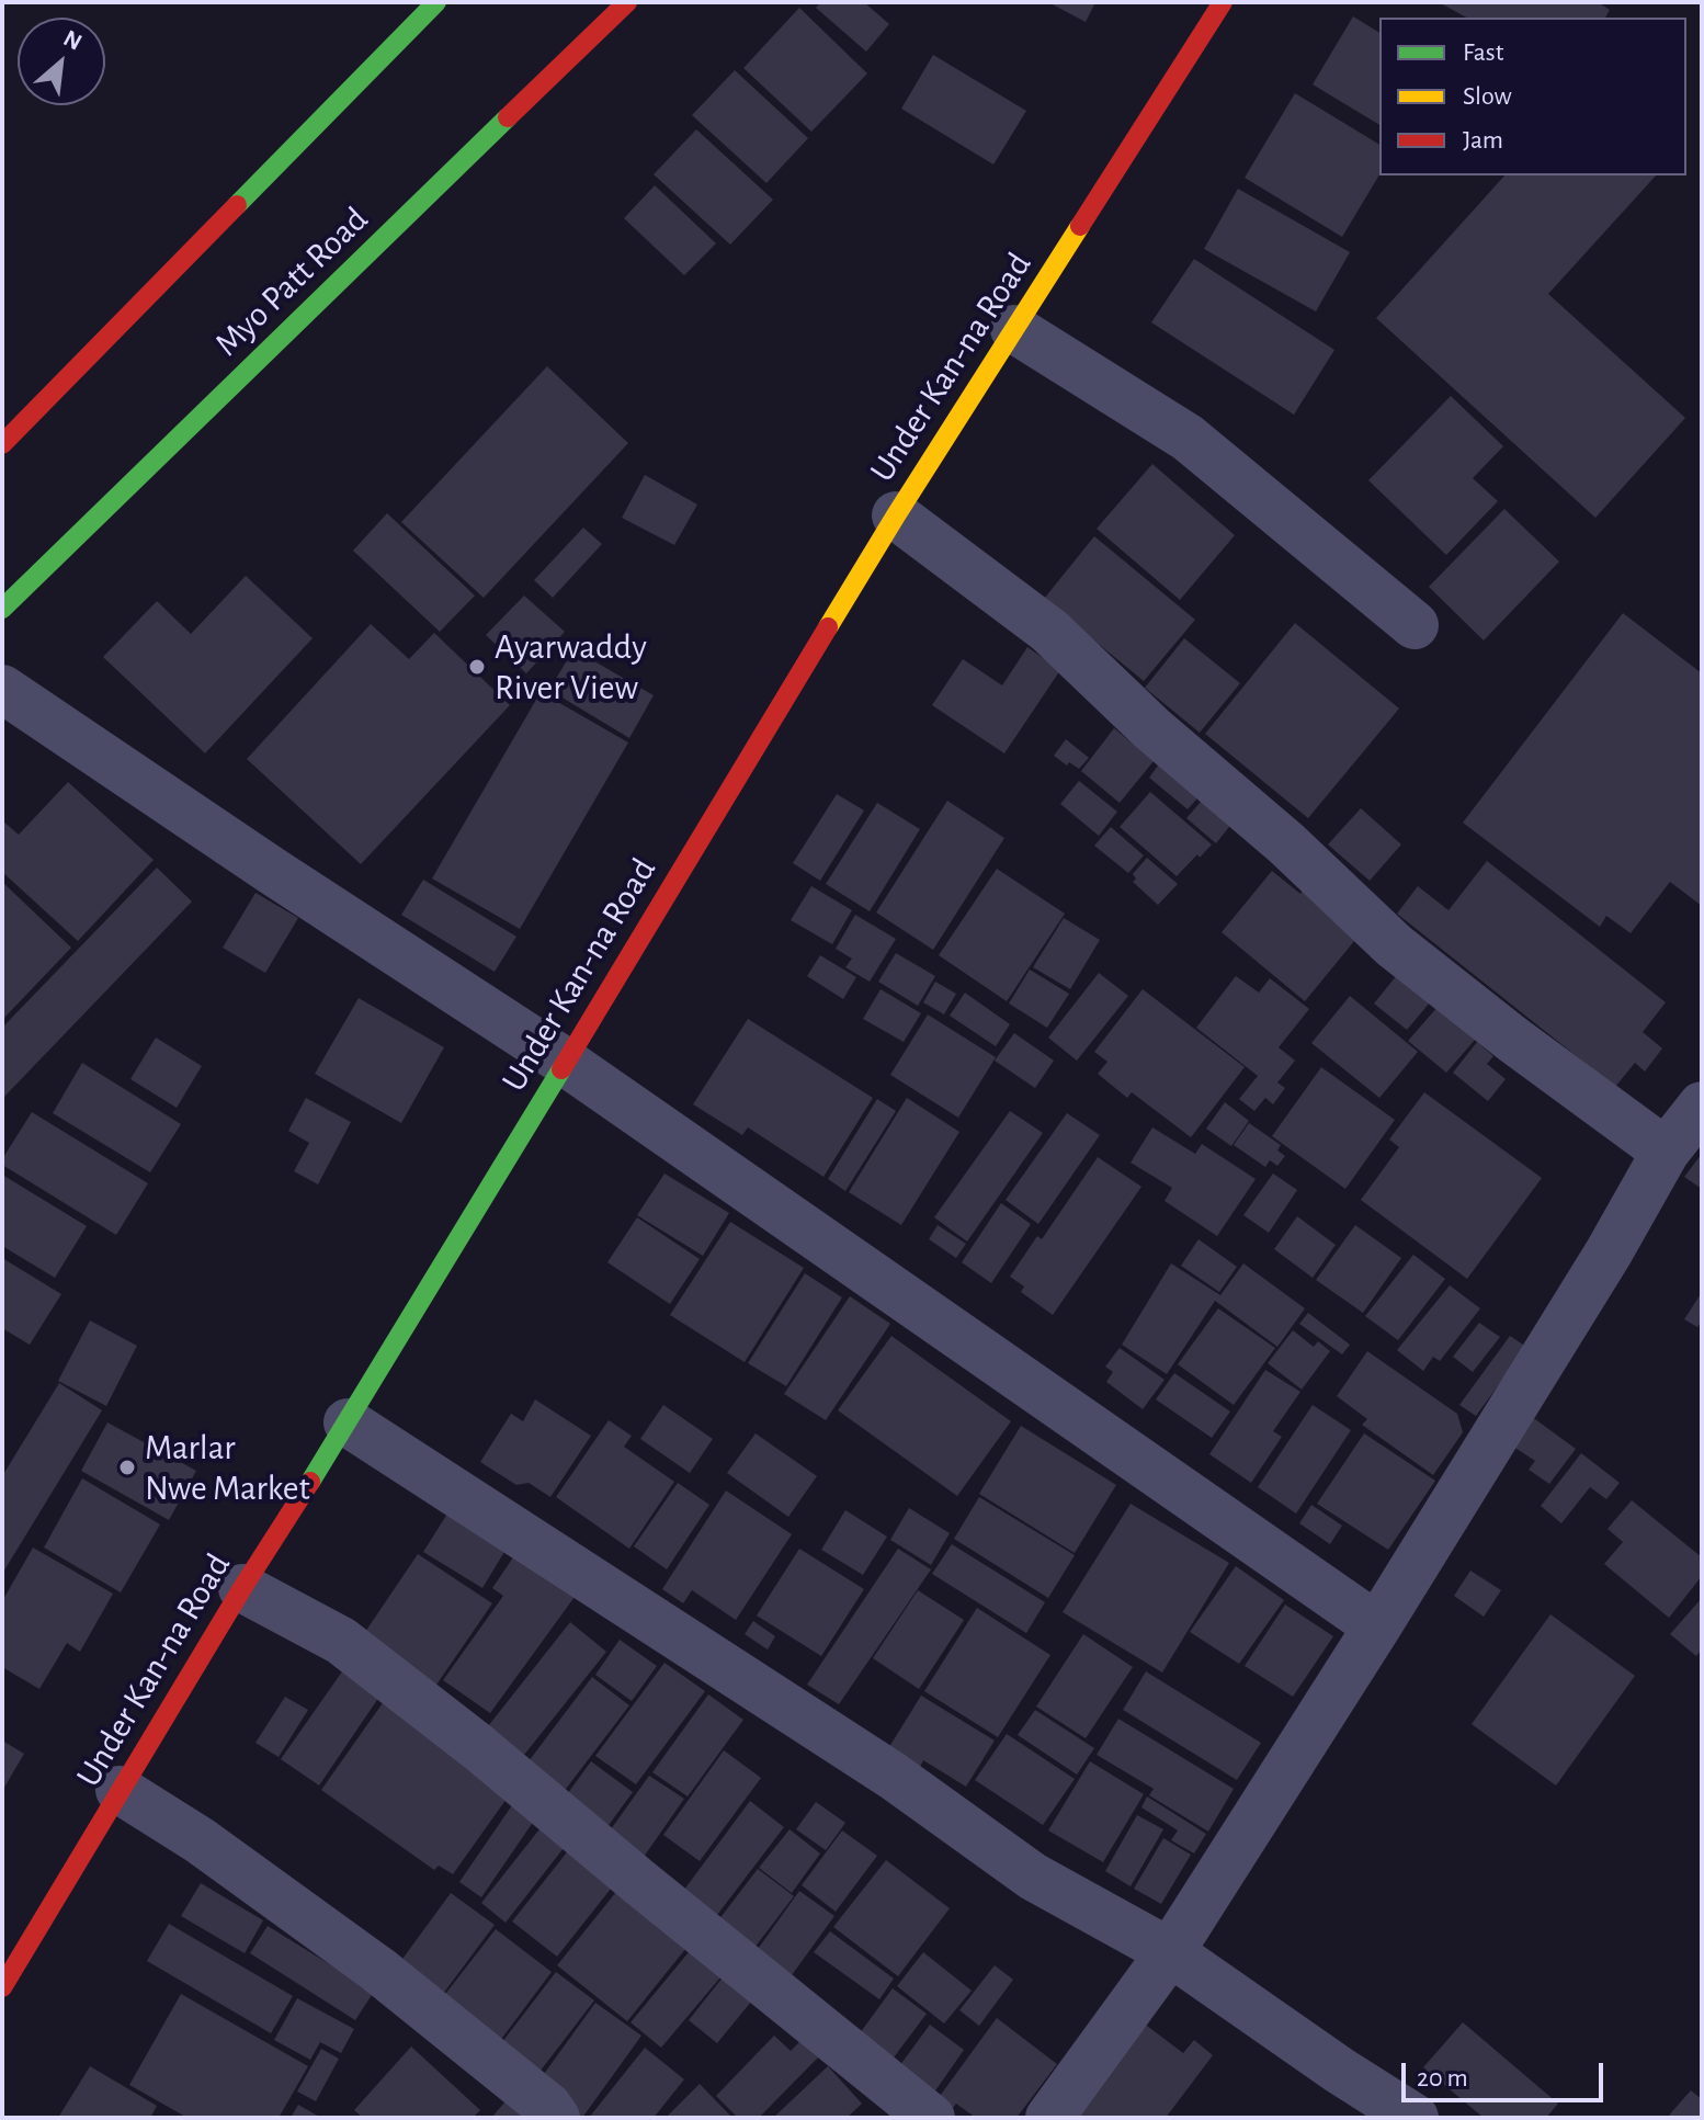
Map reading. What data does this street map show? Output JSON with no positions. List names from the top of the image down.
{
  "streets": {
    "street": ["Myo Patt Road", "Under Kan-na Road"]
  },
  "places": ["Ayarwaddy River View", "Marlar Nwe Market"],
  "legend": ["Fast", "Slow", "Jam"],
  "scale_bar": "20 m",
  "north": "top right"
}
